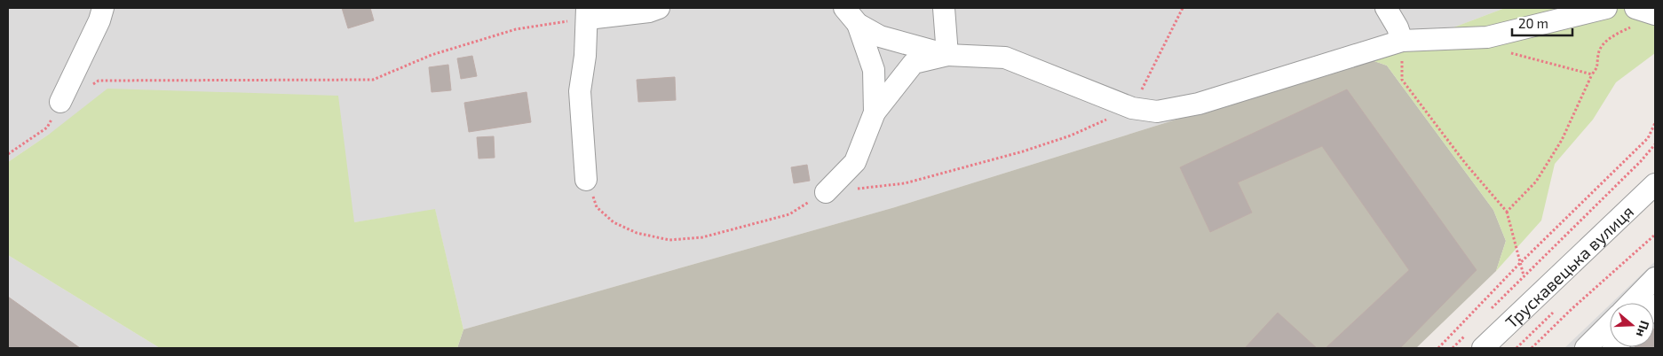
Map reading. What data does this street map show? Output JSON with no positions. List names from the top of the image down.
{
  "streets": {
    "street": ["Трускавецька вулиця"]
  },
  "scale_bar": "20 m",
  "north": "right"
}
